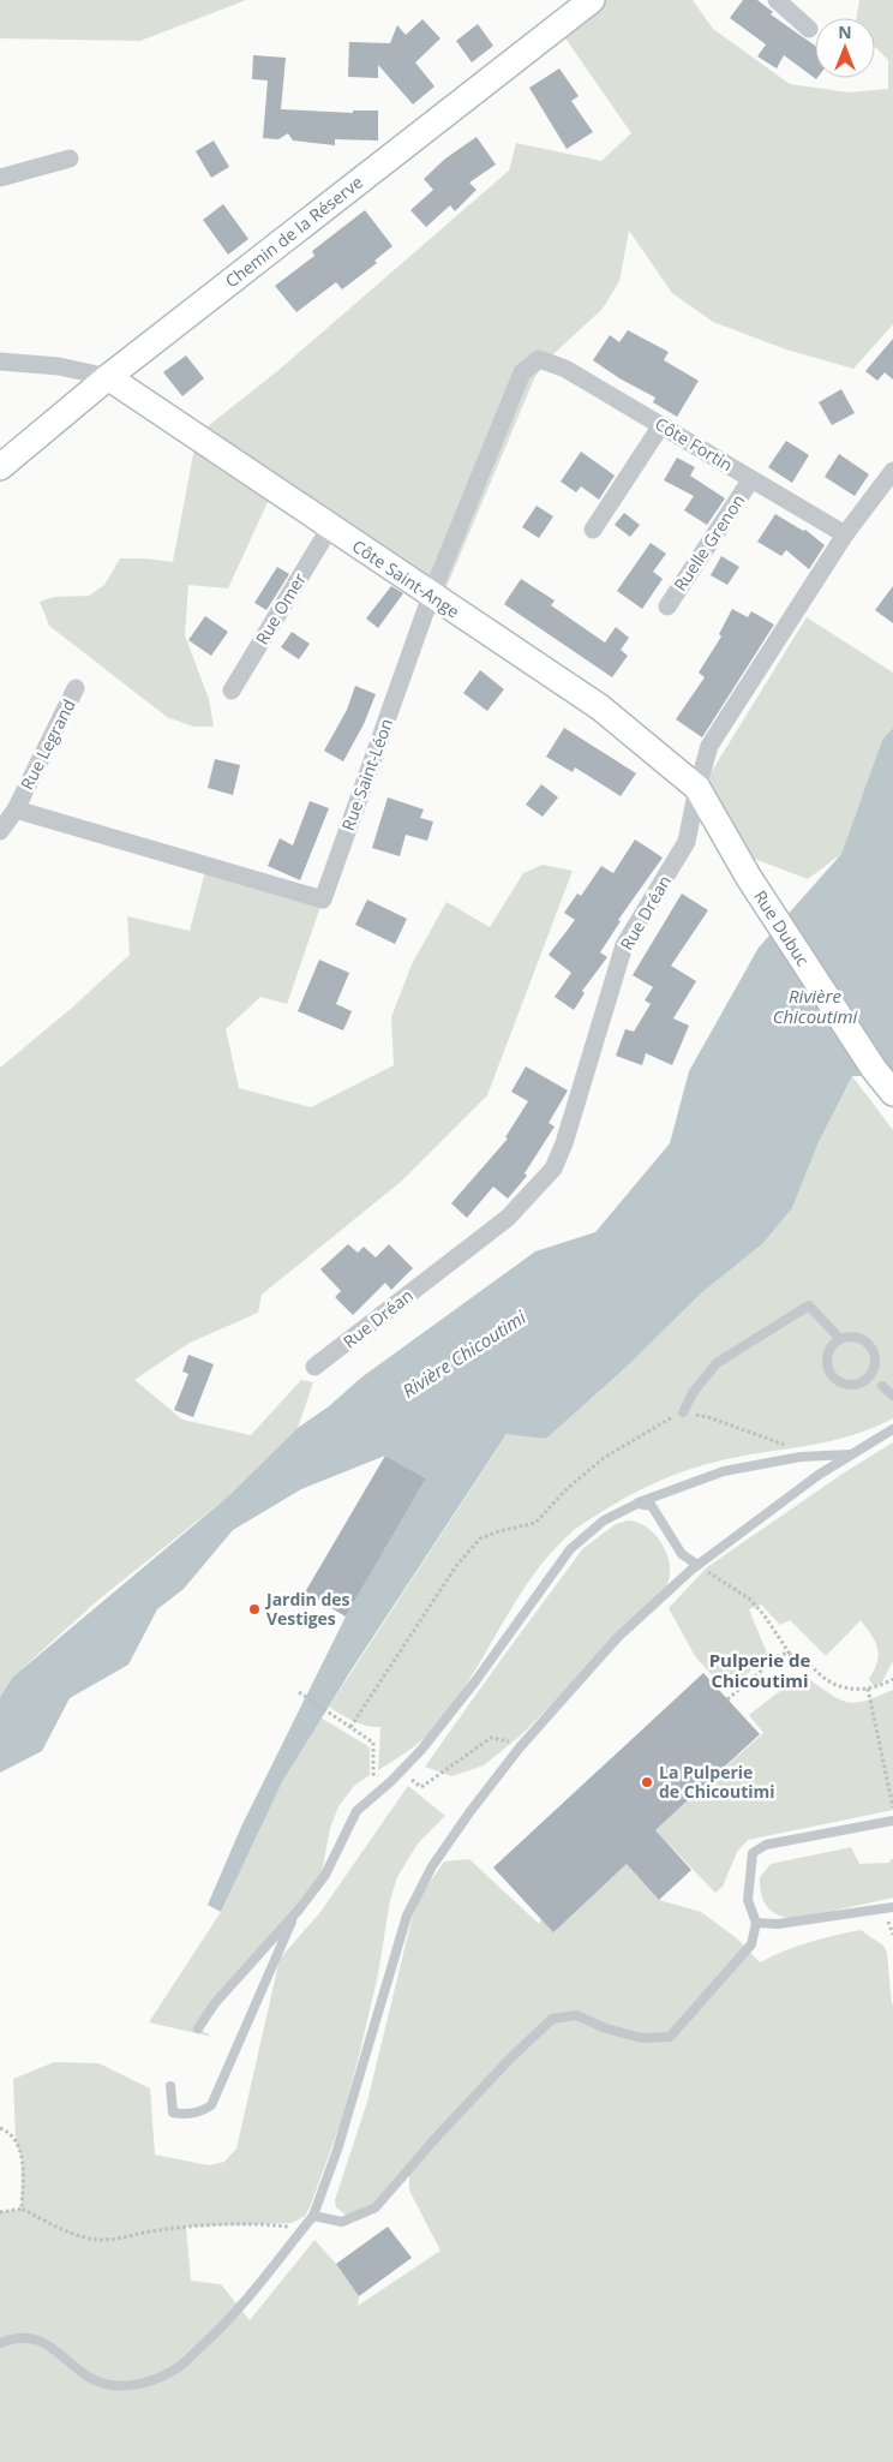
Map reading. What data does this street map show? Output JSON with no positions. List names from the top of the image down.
{
  "streets": {
    "street": [
      "Chemin de la Réserve",
      "Côte Fortin",
      "Ruelle Grenon",
      "Côte Saint-Ange",
      "Rue Omer",
      "Rue Legrand",
      "Rue Saint-Léon",
      "Rue Dréan",
      "Rue Dubuc"
    ]
  },
  "crossings": [
    ["Chemin de la Réserve", "Côte Saint-Ange"],
    ["Côte Fortin", "Ruelle Grenon"],
    ["Côte Fortin", "Rue Saint-Léon"],
    ["Côte Fortin", "Rue Dréan"],
    ["Côte Saint-Ange", "Rue Omer"],
    ["Côte Saint-Ange", "Rue Saint-Léon"],
    ["Côte Saint-Ange", "Rue Dréan"],
    ["Côte Saint-Ange", "Rue Dubuc"],
    ["Rue Legrand", "Rue Saint-Léon"],
    ["Rue Dréan", "Rue Dubuc"]
  ],
  "districts": ["Pulperie de Chicoutimi"],
  "water": ["Rivière Chicoutimi"],
  "places": ["Jardin des Vestiges", "La Pulperie de Chicoutimi"],
  "north": "top"
}
